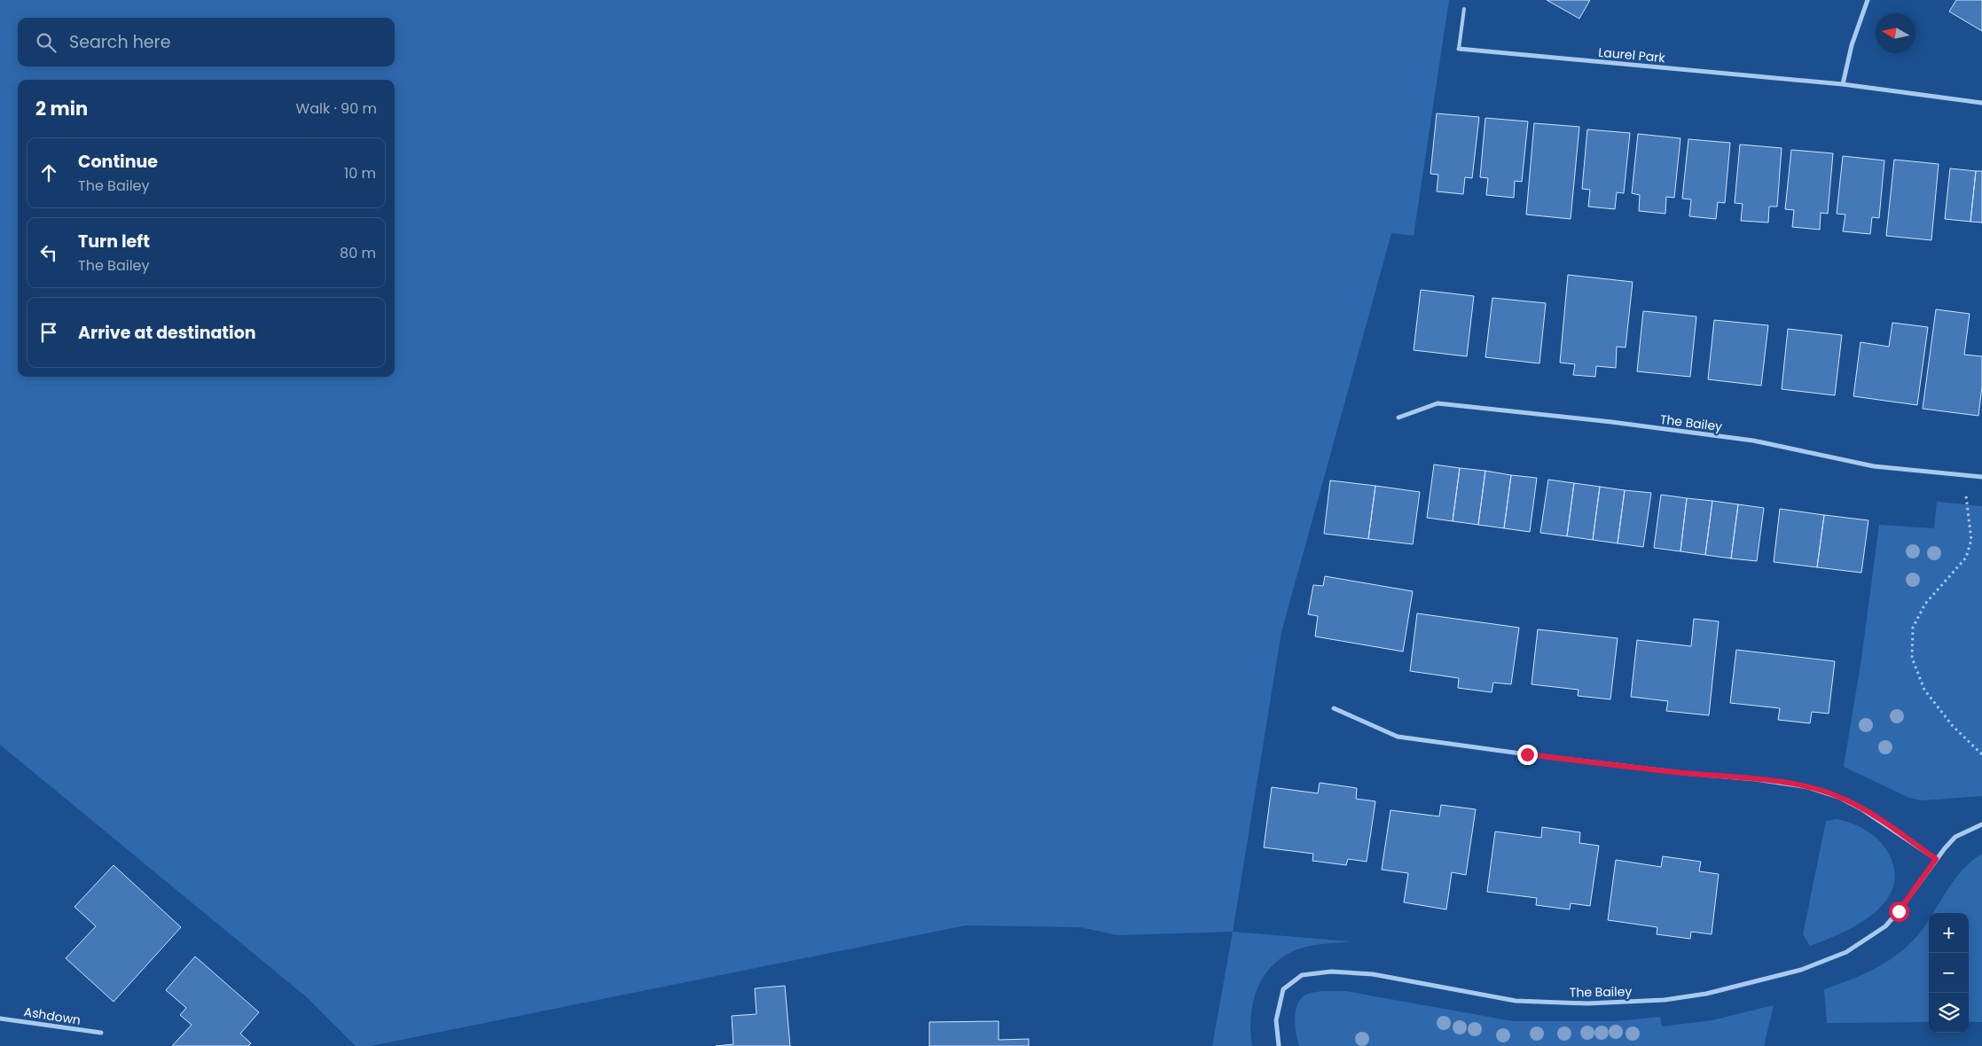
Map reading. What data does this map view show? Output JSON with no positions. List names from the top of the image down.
{
  "streets": {
    "street": ["Laurel Park", "The Bailey", "Ashdown"]
  },
  "north": "left",
  "page": {
    "search": "Search here",
    "heading": ["2 min", "Walk · 90 m"],
    "list": [
      ["Continue", "The Bailey", "10 m"],
      ["Turn left", "The Bailey", "80 m"],
      "Arrive at destination"
    ],
    "map_buttons": ["+", "−"]
  }
}
